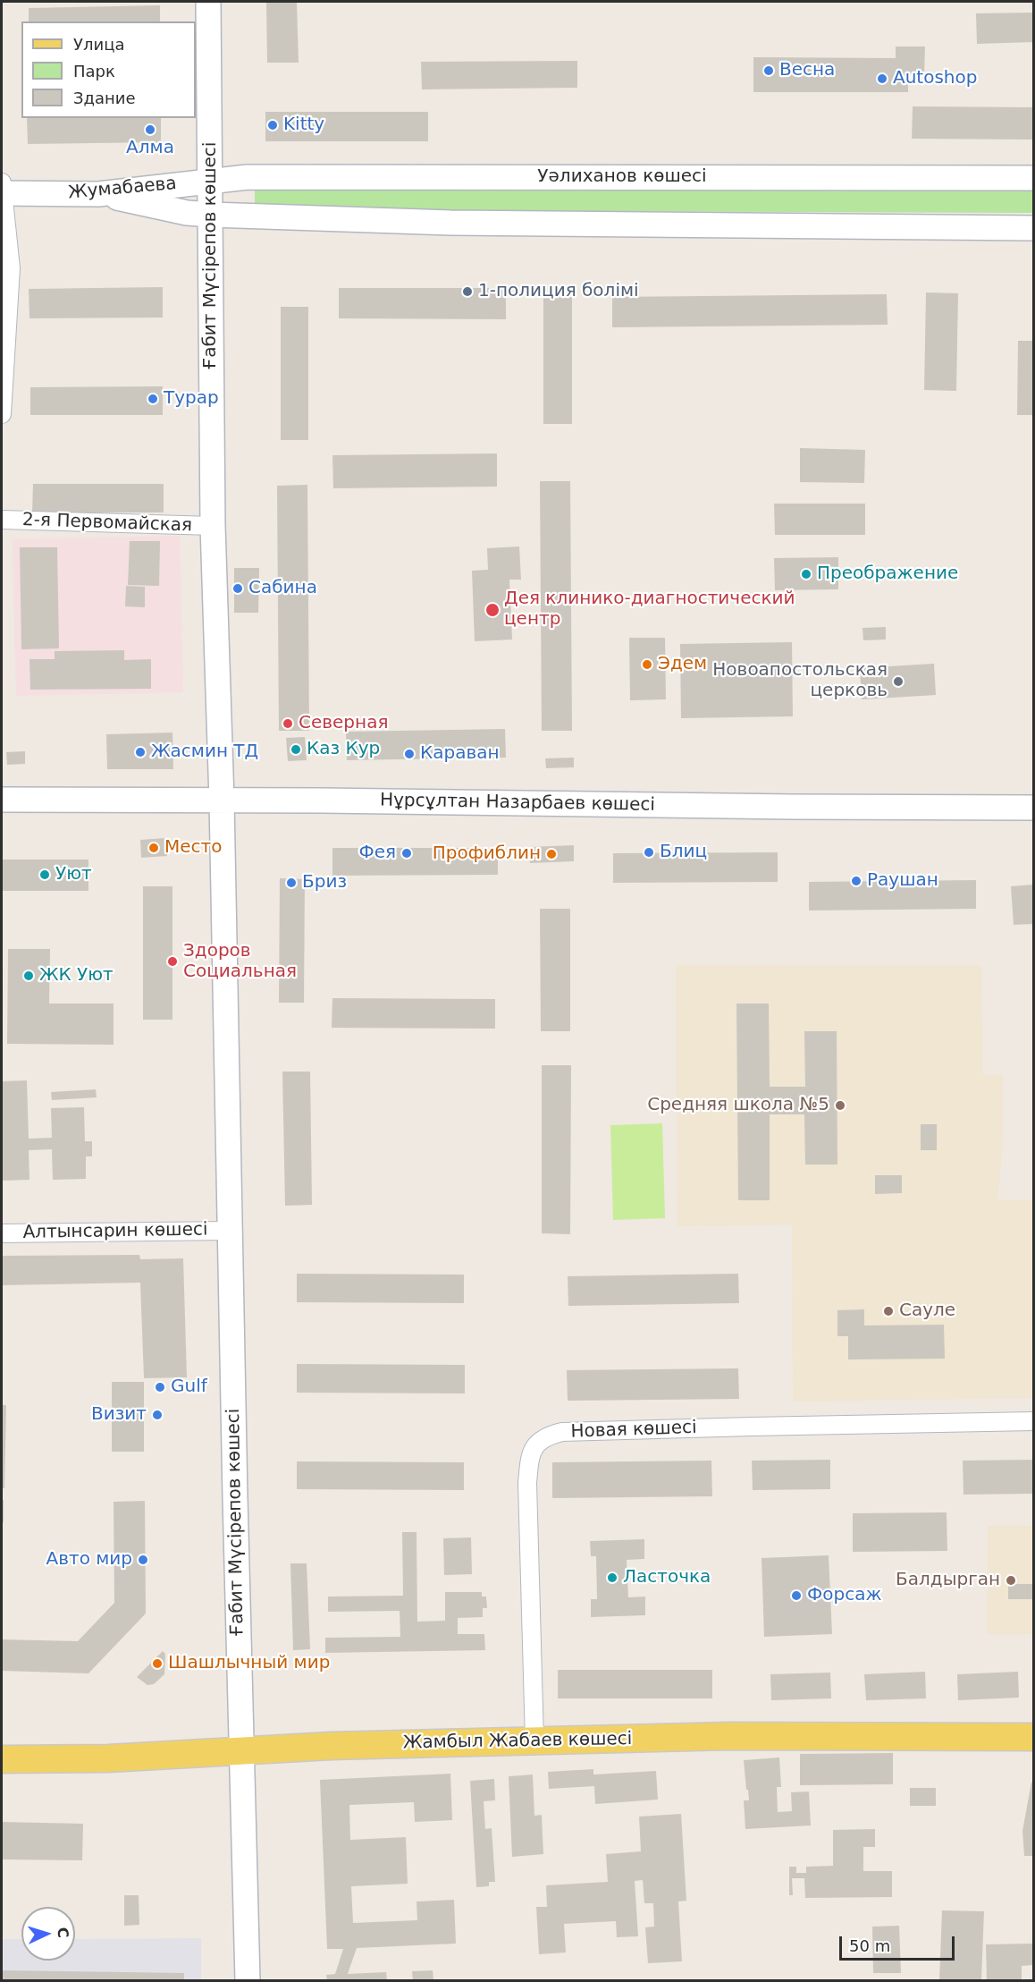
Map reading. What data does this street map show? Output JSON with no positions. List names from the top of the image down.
{
  "streets": {
    "main road": [
      "Уәлиханов көшесі",
      "Жумабаева",
      "Ғабит Мүсірепов көшесі",
      "Нұрсұлтан Назарбаев көшесі",
      "Жамбыл Жабаев көшесі"
    ],
    "street": ["2-я Первомайская", "Алтынсарин көшесі", "Новая көшесі"]
  },
  "crossings": [
    ["Уәлиханов көшесі", "Жумабаева"],
    ["Уәлиханов көшесі", "Ғабит Мүсірепов көшесі"],
    ["Жумабаева", "Ғабит Мүсірепов көшесі"],
    ["Ғабит Мүсірепов көшесі", "2-я Первомайская"],
    ["Ғабит Мүсірепов көшесі", "Нұрсұлтан Назарбаев көшесі"],
    ["Ғабит Мүсірепов көшесі", "Алтынсарин көшесі"],
    ["Ғабит Мүсірепов көшесі", "Жамбыл Жабаев көшесі"],
    ["Новая көшесі", "Жамбыл Жабаев көшесі"]
  ],
  "places": [
    "Весна",
    "Autoshop",
    "Kitty",
    "Алма",
    "1-полиция болiмi",
    "Турар",
    "Преображение",
    "Сабина",
    "Дея клинико-диагностический центр",
    "Эдем",
    "Новоапостольская церковь",
    "Северная",
    "Каз Кур",
    "Жасмин ТД",
    "Караван",
    "Место",
    "Блиц",
    "Фея",
    "Профиблин",
    "Уют",
    "Раушан",
    "Бриз",
    "Здоров Социальная",
    "ЖК Уют",
    "Средняя школа №5",
    "Сауле",
    "Gulf",
    "Визит",
    "Авто мир",
    "Ласточка",
    "Балдырган",
    "Форсаж",
    "Шашлычный мир"
  ],
  "legend": ["Улица", "Парк", "Здание"],
  "scale_bar": "50 m",
  "north": "right"
}
